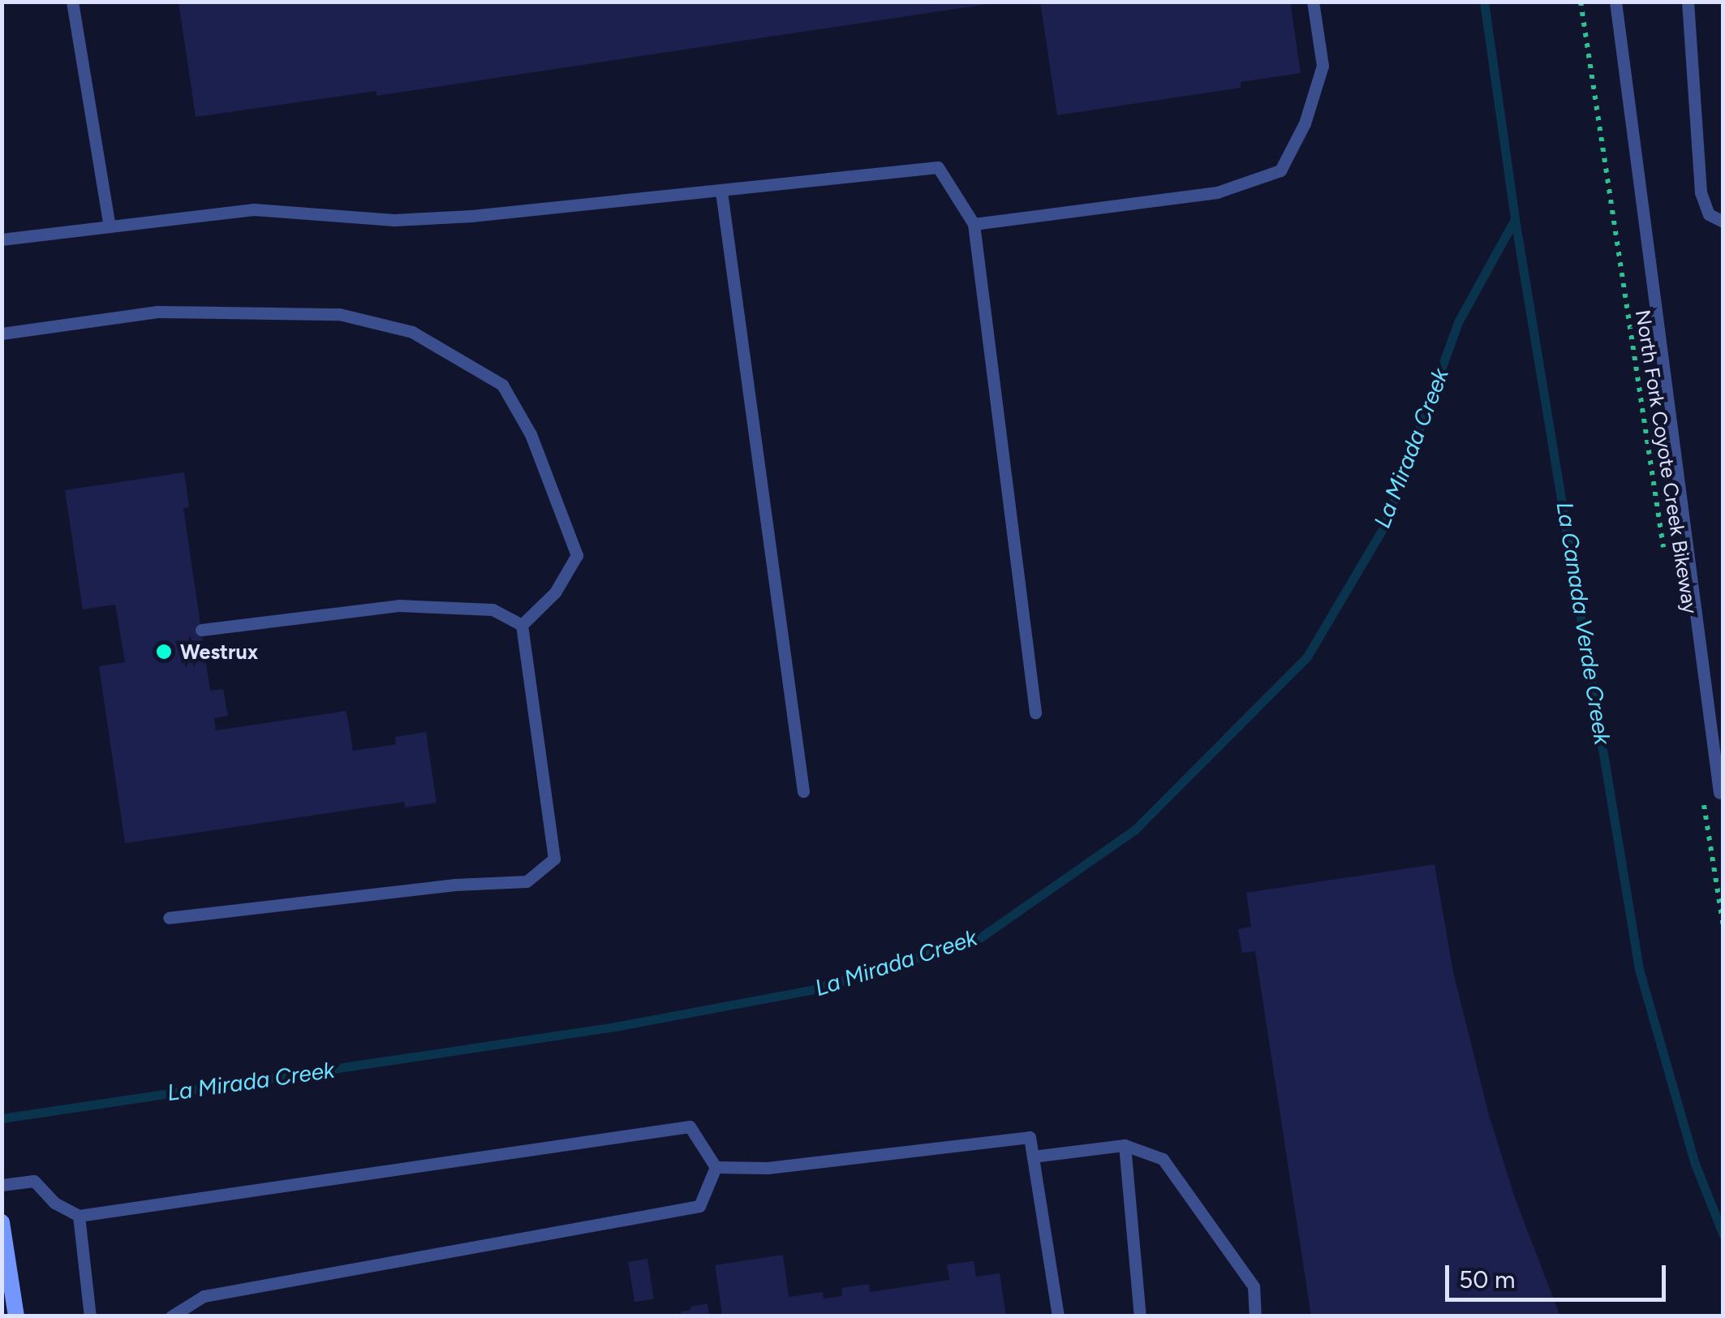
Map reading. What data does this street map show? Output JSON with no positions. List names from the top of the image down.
{
  "streets": {
    "path": ["North Fork Coyote Creek Bikeway"]
  },
  "water": ["La Mirada Creek", "La Canada Verde Creek"],
  "places": ["Westrux"],
  "scale_bar": "50 m"
}
